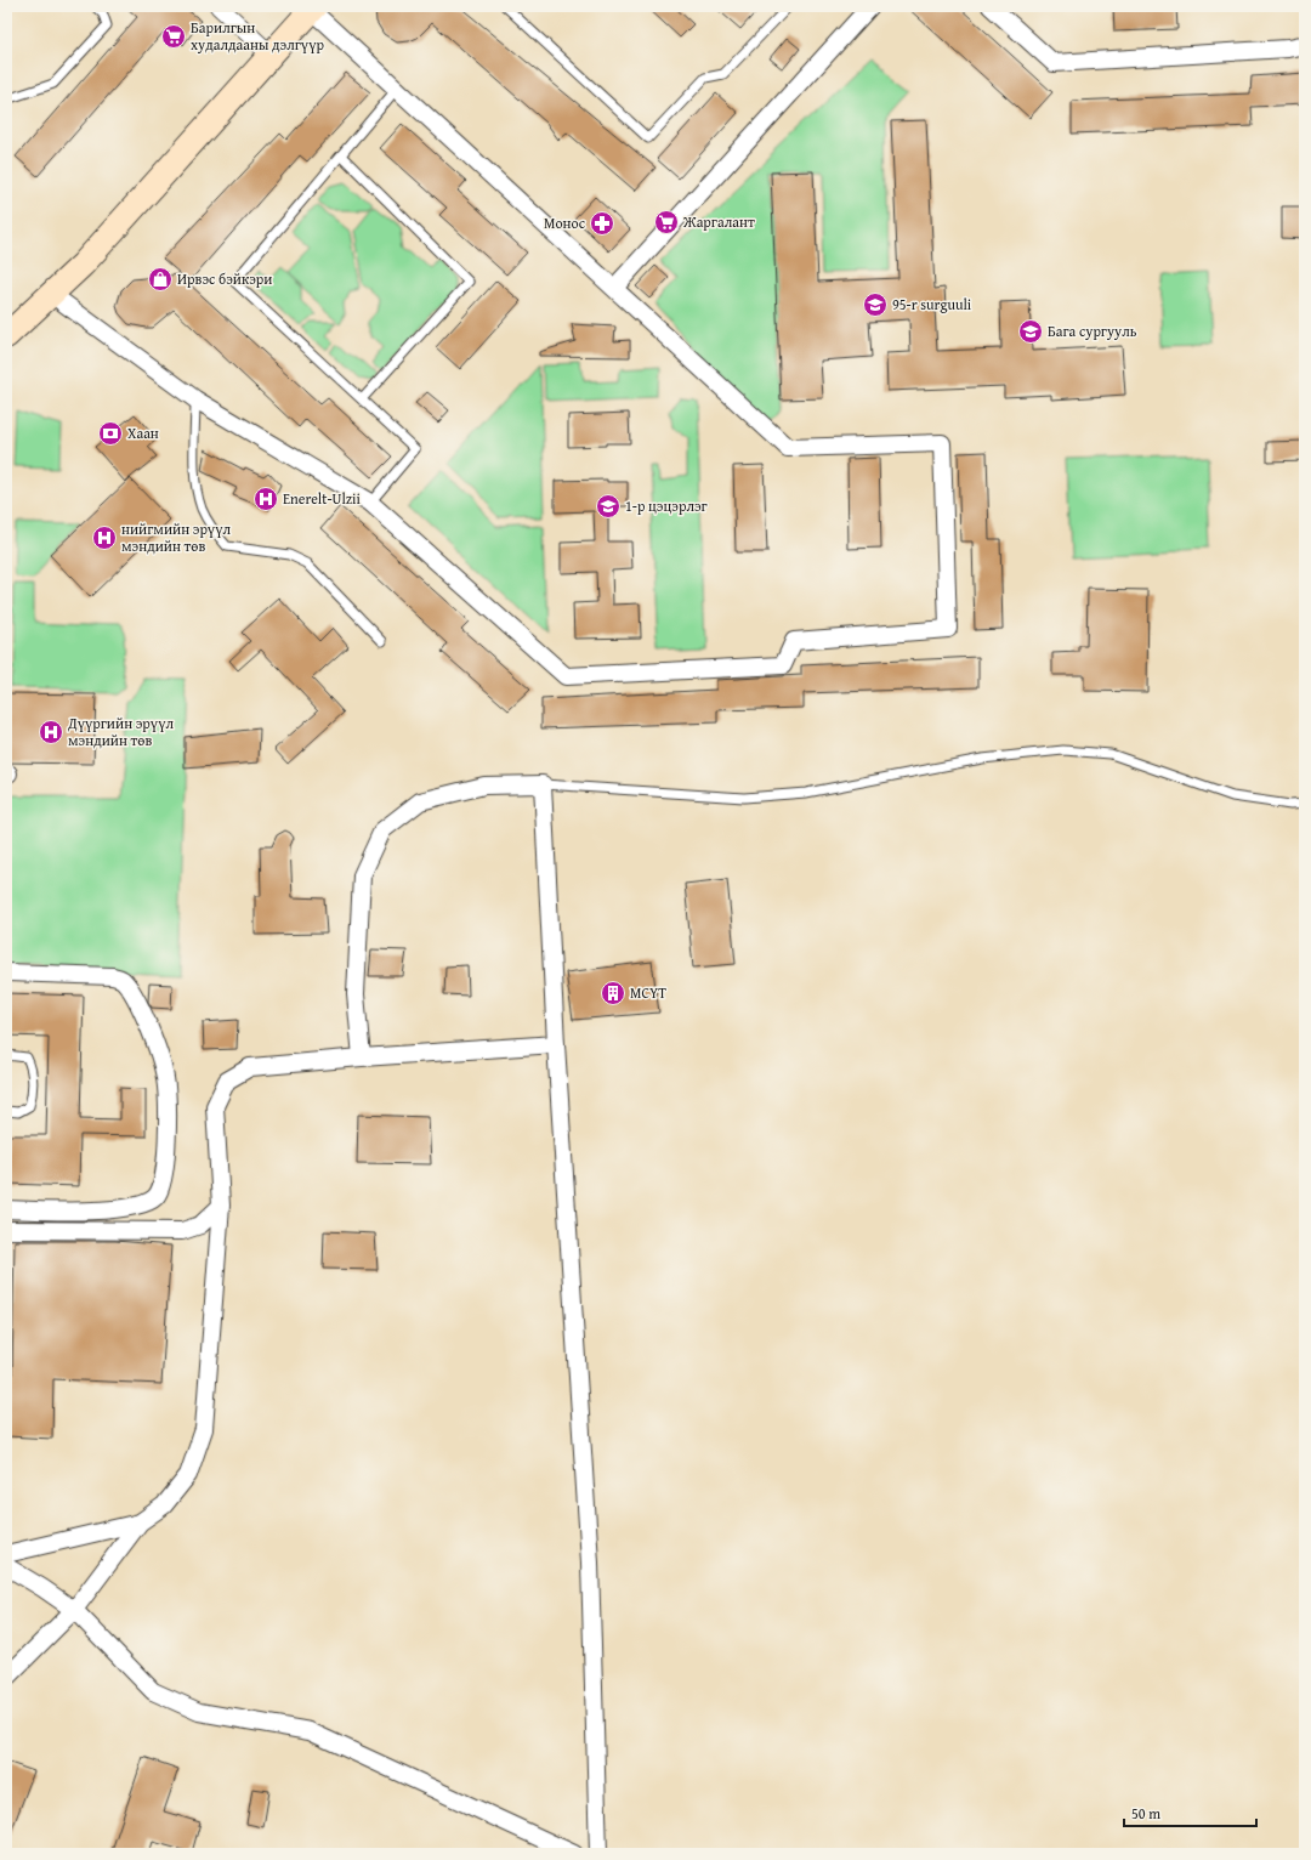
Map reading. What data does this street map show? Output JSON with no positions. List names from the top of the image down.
{
  "places": {
    "supermarket": ["Барилгын худалдааны дэлгүүр", "Жаргалант"],
    "pharmacy": ["Монос"],
    "shop": ["Ирвэс бэйкэри"],
    "school or university": ["95-r surguuli", "Бага сургууль", "1-р цэцэрлэг"],
    "bank": ["Хаан"],
    "hospital": ["Enerelt-Ulzii", "нийгмийн эрүүл мэндийн төв", "Дүүргийн эрүүл мэндийн төв"],
    "building": ["МСҮТ"]
  },
  "scale_bar": "50 m"
}
